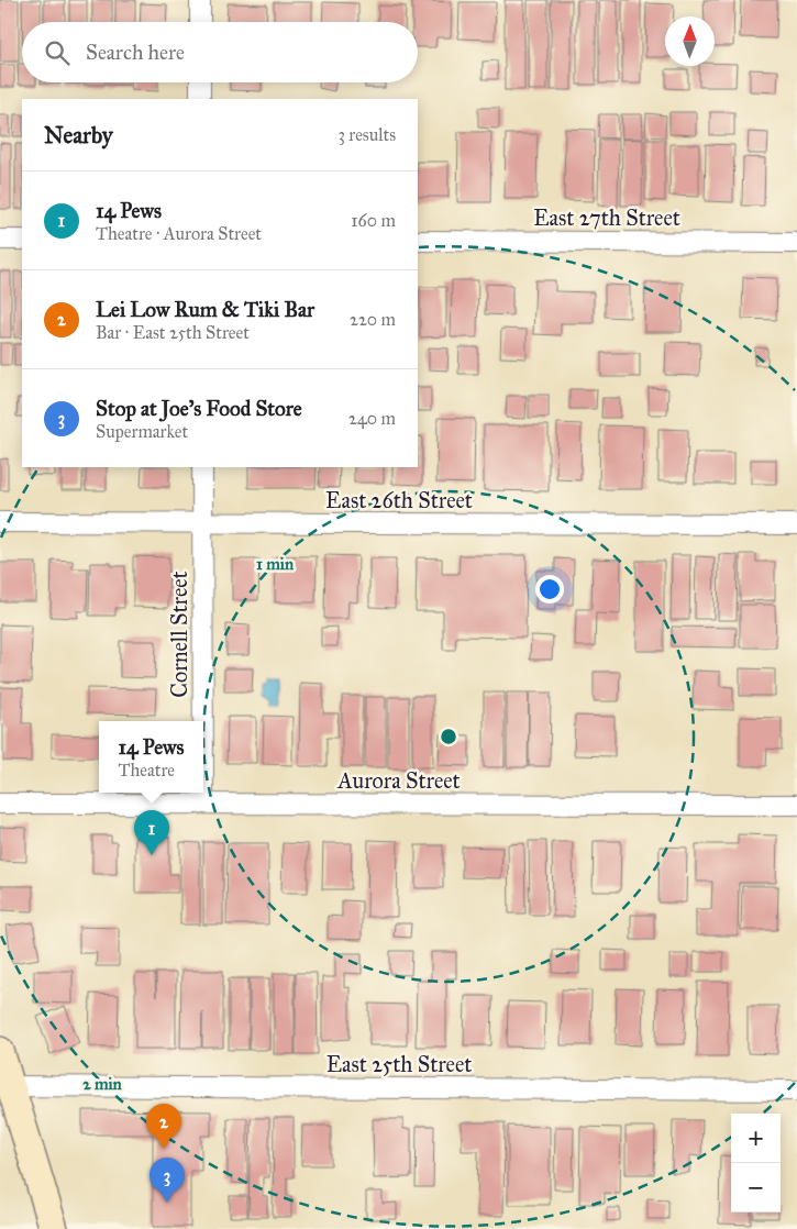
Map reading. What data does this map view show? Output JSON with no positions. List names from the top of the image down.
{
  "streets": {
    "street": [
      "East 27th Street",
      "East 26th Street",
      "Cornell Street",
      "Aurora Street",
      "East 25th Street"
    ]
  },
  "crossings": [
    ["East 26th Street", "Cornell Street"],
    ["Cornell Street", "Aurora Street"]
  ],
  "north": "top",
  "page": {
    "search": "Search here",
    "heading": ["Nearby", "3 results"],
    "list": [
      {
        "mark": "1",
        "name": "14 Pews",
        "note": "Theatre · Aurora Street",
        "value": "160 m"
      },
      {
        "mark": "2",
        "name": "Lei Low Rum & Tiki Bar",
        "note": "Bar · East 25th Street",
        "value": "220 m"
      },
      {
        "mark": "3",
        "name": "Stop at Joe's Food Store",
        "note": "Supermarket",
        "value": "240 m"
      }
    ],
    "popup": ["14 Pews", "Theatre"],
    "pins": ["1", "2", "3"],
    "map_buttons": ["+", "−"]
  },
  "rings": ["1 min", "2 min"]
}
